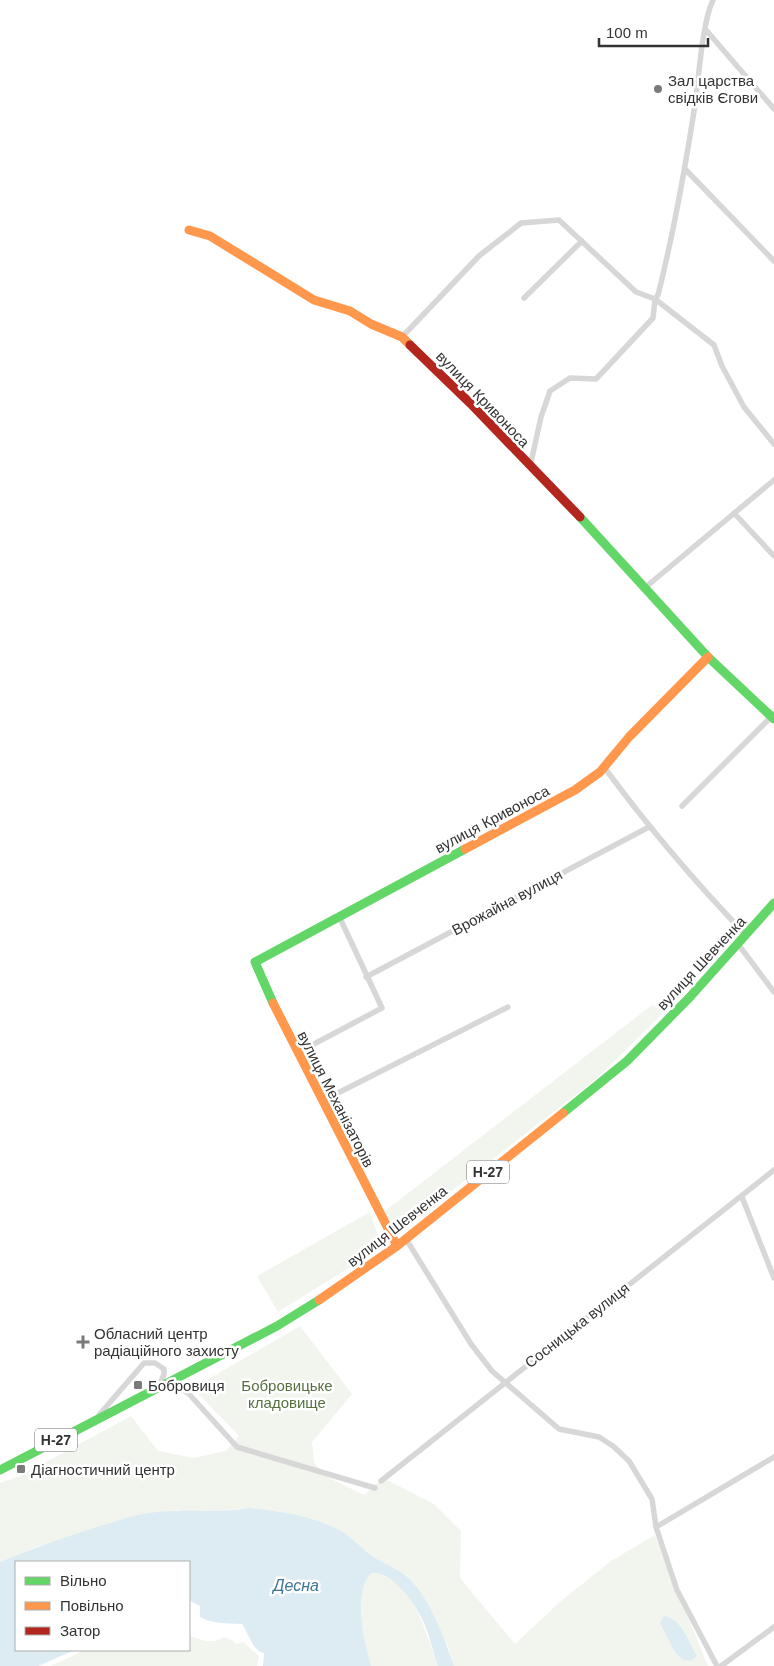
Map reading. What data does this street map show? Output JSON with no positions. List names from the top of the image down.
{
  "streets": {
    "street": [
      "вулиця Кривоноса",
      "Врожайна вулиця",
      "вулиця Шевченка",
      "вулиця Механізаторів",
      "Н-27",
      "Сосницька вулиця"
    ]
  },
  "crossings": [
    ["вулиця Кривоноса", "вулиця Механізаторів"],
    ["вулиця Шевченка", "вулиця Механізаторів"]
  ],
  "water": ["Десна"],
  "parks": ["Бобровицьке кладовище"],
  "places": {
    "other": ["Зал царства свідків Єгови"],
    "health": ["Обласний центр радіаційного захисту"],
    "transit": ["Бобровиця", "Діагностичний центр"]
  },
  "legend": ["Вільно", "Повільно", "Затор"],
  "scale_bar": "100 m"
}
